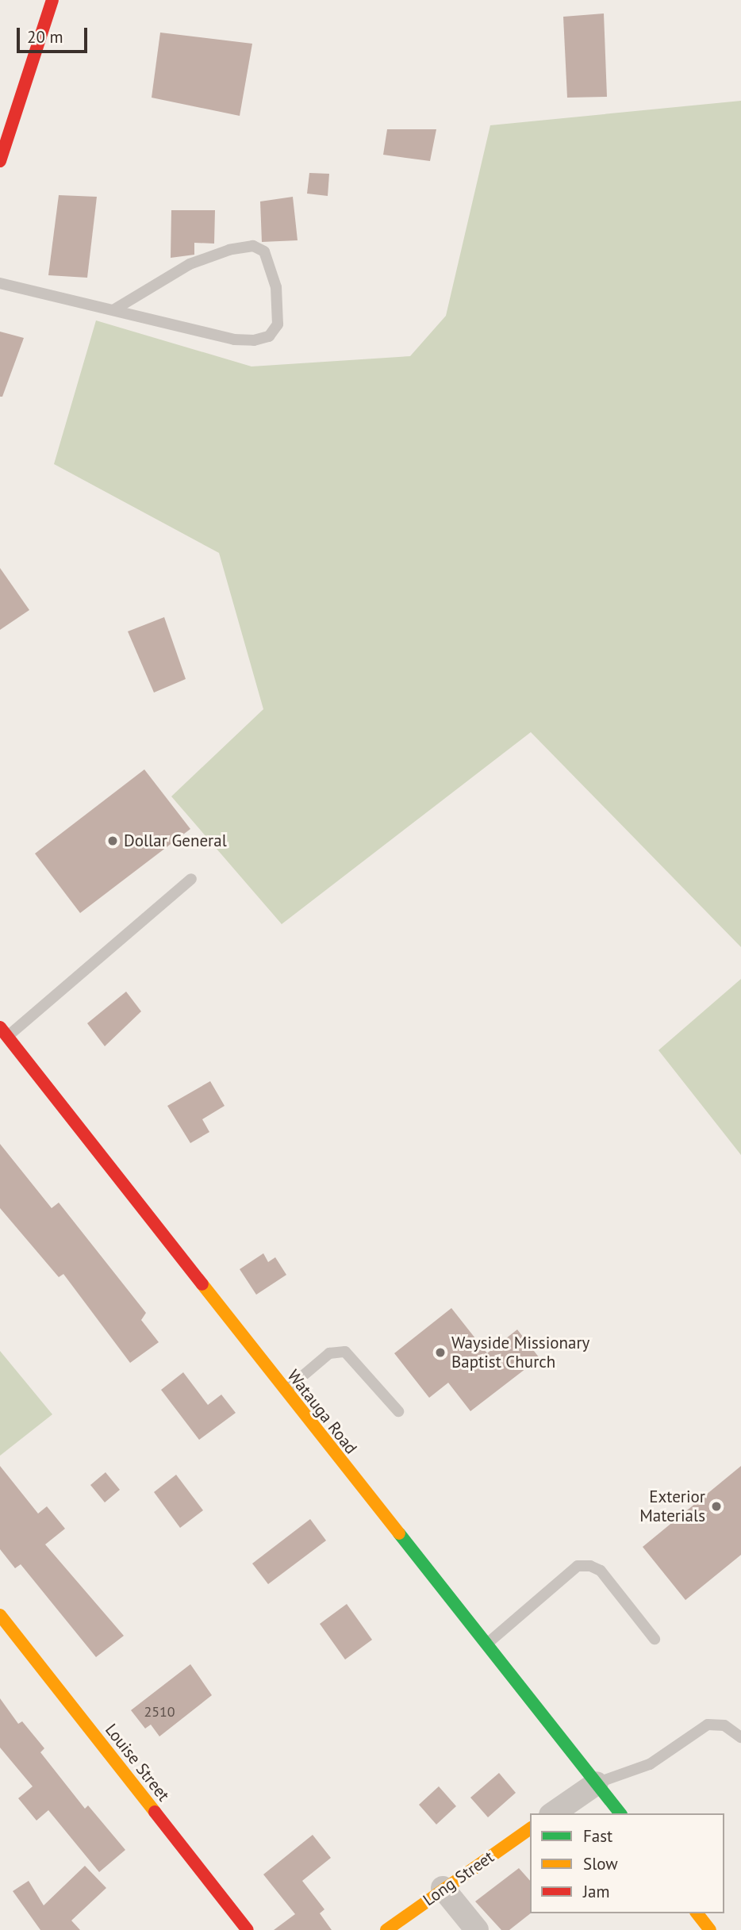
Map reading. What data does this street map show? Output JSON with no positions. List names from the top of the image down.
{
  "streets": {
    "main road": ["Watauga Road", "Louise Street", "Long Street"]
  },
  "places": ["Dollar General", "Wayside Missionary Baptist Church", "Exterior Materials"],
  "house_numbers": ["2510"],
  "legend": ["Fast", "Slow", "Jam"],
  "scale_bar": "20 m"
}
